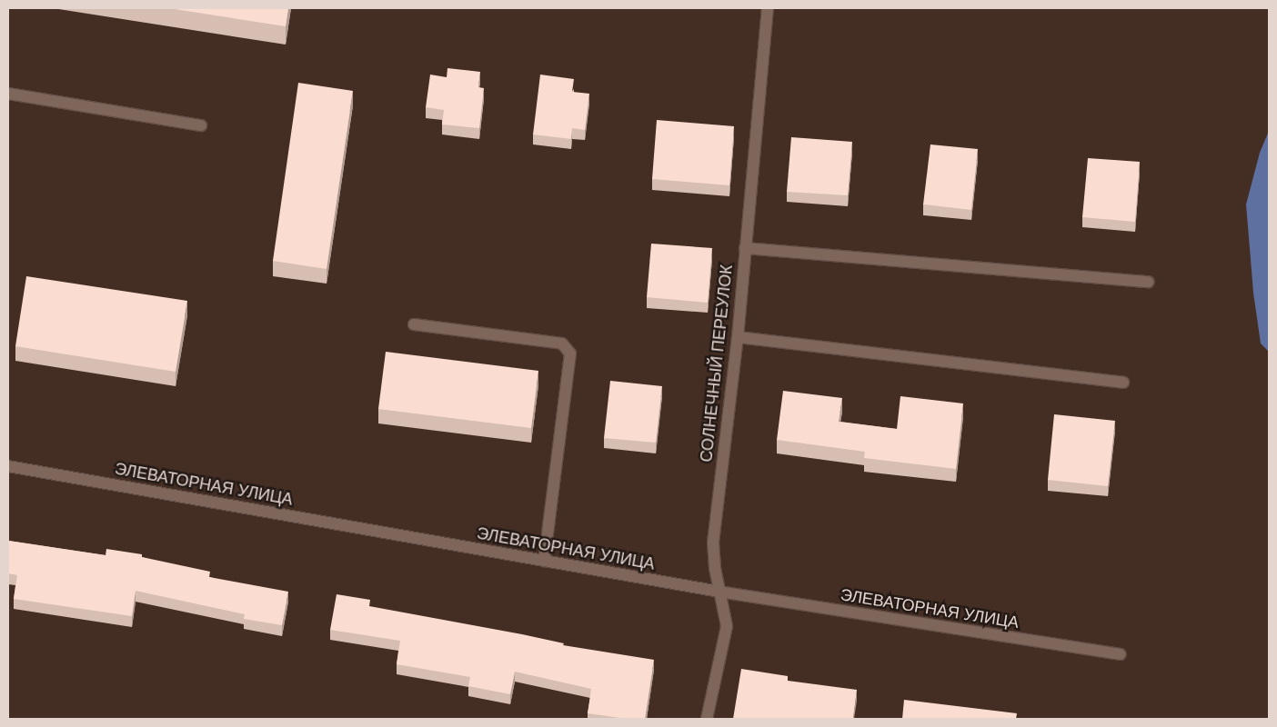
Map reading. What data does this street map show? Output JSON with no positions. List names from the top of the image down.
{
  "streets": {
    "street": ["СОЛНЕЧНЫЙ ПЕРЕУЛОК", "ЭЛЕВАТОРНАЯ УЛИЦА"]
  },
  "crossings": [
    ["СОЛНЕЧНЫЙ ПЕРЕУЛОК", "ЭЛЕВАТОРНАЯ УЛИЦА"]
  ]
}
